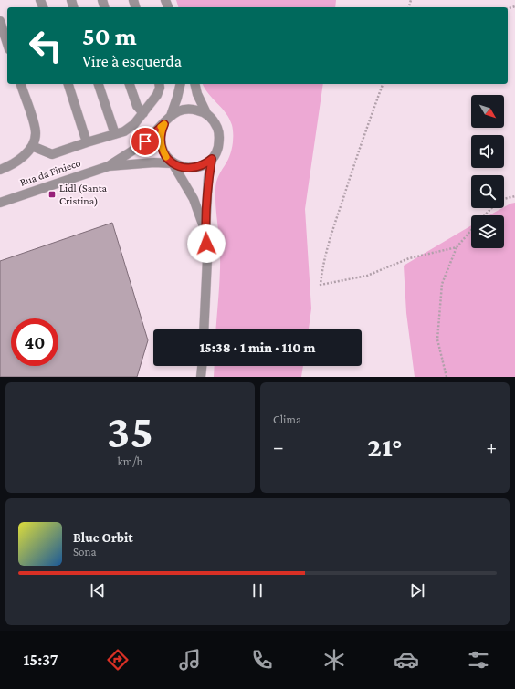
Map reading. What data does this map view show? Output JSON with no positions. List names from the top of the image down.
{
  "streets": {
    "street": ["Rua da Finieco"]
  },
  "places": {
    "transit": ["Lidl (Santa Cristina)"]
  },
  "north": "bottom right",
  "page": {
    "turn": ["50 m", "Vire à esquerda"],
    "limit": "40",
    "trip": "15:38 · 1 min · 110 m",
    "tile": [
      ["35", "km/h"],
      "Clima"
    ],
    "heat": ["−", "21°", "+"],
    "song": ["Blue Orbit", "Sona"],
    "tabs": "15:37"
  }
}
